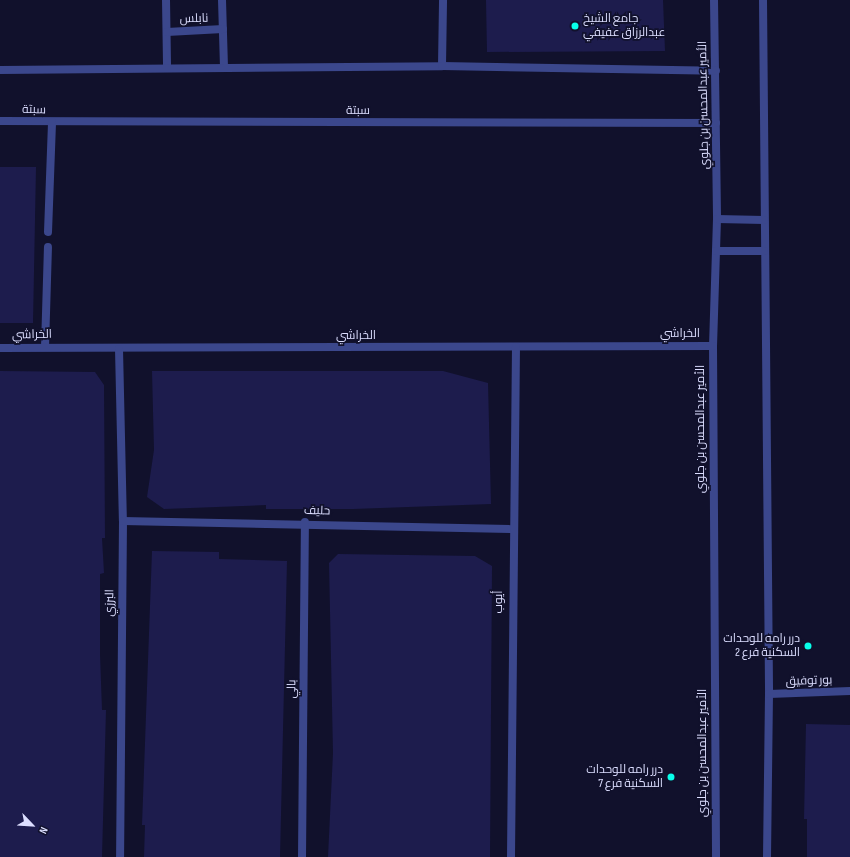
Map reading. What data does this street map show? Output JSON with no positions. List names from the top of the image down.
{
  "streets": {
    "street": [
      "نابلس",
      "الأمير عبدالمحسن بن جلوي",
      "سبتة",
      "الخراشي",
      "حليف",
      "أيوب",
      "البرزي",
      "بور توفيق",
      "بالي"
    ]
  },
  "crossings": [
    ["الأمير عبدالمحسن بن جلوي", "سبتة"],
    ["الأمير عبدالمحسن بن جلوي", "الخراشي"],
    ["الخراشي", "أيوب"],
    ["الخراشي", "البرزي"],
    ["حليف", "أيوب"],
    ["حليف", "البرزي"],
    ["حليف", "بالي"]
  ],
  "places": ["جامع الشيخ عبدالرزاق عفيفي", "درر رامه للوحدات السكنية فرع 2", "درر رامه للوحدات السكنية فرع 7"],
  "north": "bottom right"
}
